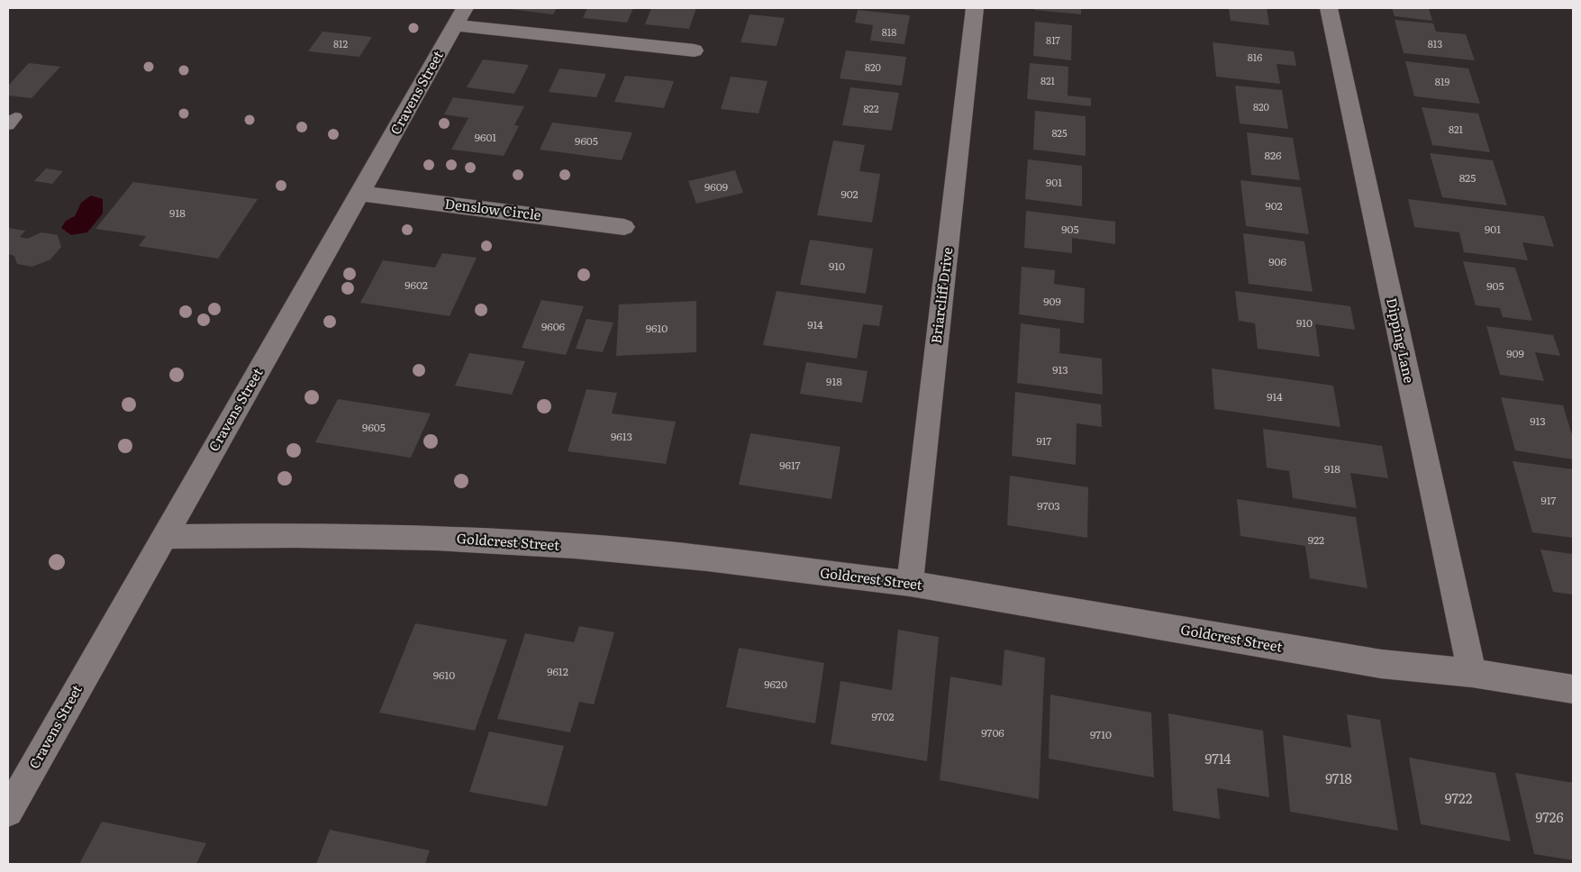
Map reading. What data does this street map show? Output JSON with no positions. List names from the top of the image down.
{
  "streets": {
    "street": [
      "Cravens Street",
      "Denslow Circle",
      "Briarcliff Drive",
      "Dipping Lane",
      "Goldcrest Street"
    ]
  },
  "crossings": [
    ["Cravens Street", "Denslow Circle"],
    ["Cravens Street", "Goldcrest Street"],
    ["Briarcliff Drive", "Goldcrest Street"],
    ["Dipping Lane", "Goldcrest Street"]
  ],
  "house_numbers": [
    "818",
    "817",
    "812",
    "813",
    "816",
    "820",
    "821",
    "819",
    "820",
    "822",
    "821",
    "825",
    "9601",
    "9605",
    "826",
    "825",
    "901",
    "9609",
    "902",
    "902",
    "918",
    "905",
    "901",
    "906",
    "910",
    "9602",
    "905",
    "909",
    "910",
    "914",
    "9606",
    "9610",
    "909",
    "913",
    "918",
    "914",
    "913",
    "9605",
    "9613",
    "917",
    "9617",
    "918",
    "917",
    "9703",
    "922",
    "9612",
    "9610",
    "9620",
    "9702",
    "9706",
    "9710",
    "9714",
    "9718",
    "9722",
    "9726"
  ]
}
